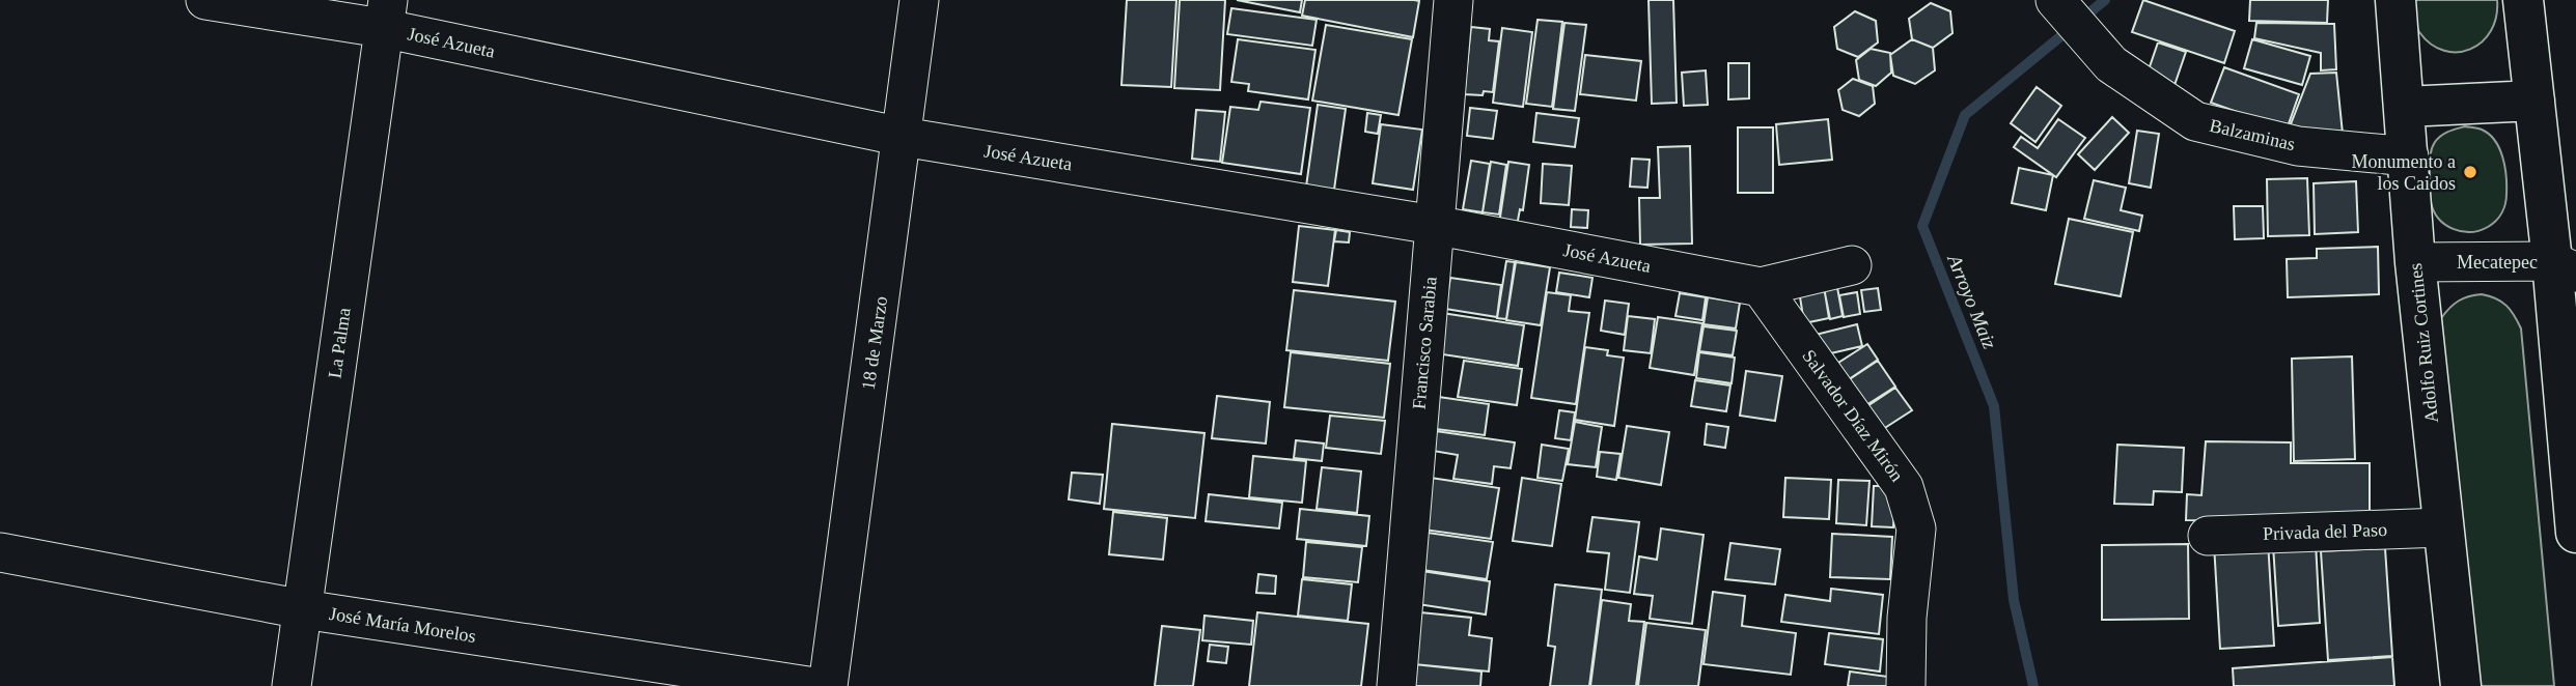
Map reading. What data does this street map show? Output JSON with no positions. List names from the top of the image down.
{
  "streets": {
    "main road": ["Adolfo Ruiz Cortines"],
    "street": [
      "José Azueta",
      "Balzaminas",
      "Mecatepec",
      "La Palma",
      "18 de Marzo",
      "Francisco Sarabia",
      "Salvador Díaz Mirón",
      "Privada del Paso",
      "José María Morelos"
    ]
  },
  "crossings": [
    ["José Azueta", "La Palma"],
    ["José Azueta", "18 de Marzo"],
    ["José Azueta", "Francisco Sarabia"],
    ["José Azueta", "Salvador Díaz Mirón"],
    ["Balzaminas", "Adolfo Ruiz Cortines"],
    ["Mecatepec", "Adolfo Ruiz Cortines"],
    ["La Palma", "José María Morelos"],
    ["Adolfo Ruiz Cortines", "Privada del Paso"]
  ],
  "water": ["Arroyo Maiz"],
  "places": ["Monumento a los Caidos"]
}
